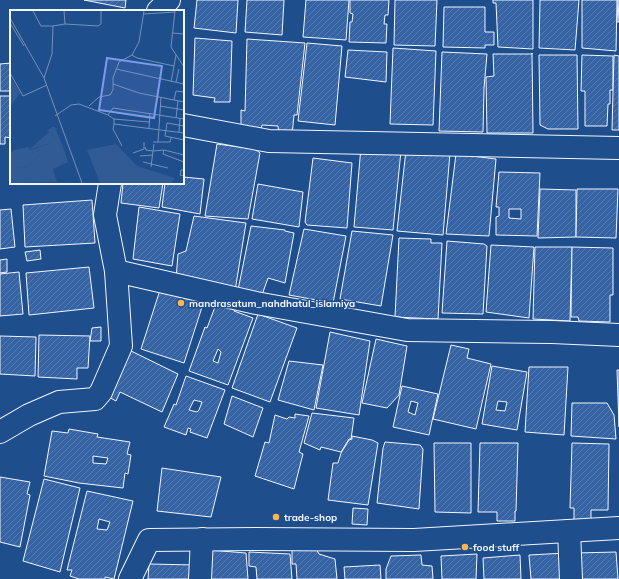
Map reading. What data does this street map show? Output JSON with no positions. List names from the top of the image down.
{
  "places": ["mandrasatum_nahdhatul_islamiya", "trade-shop", "food stuff"]
}
